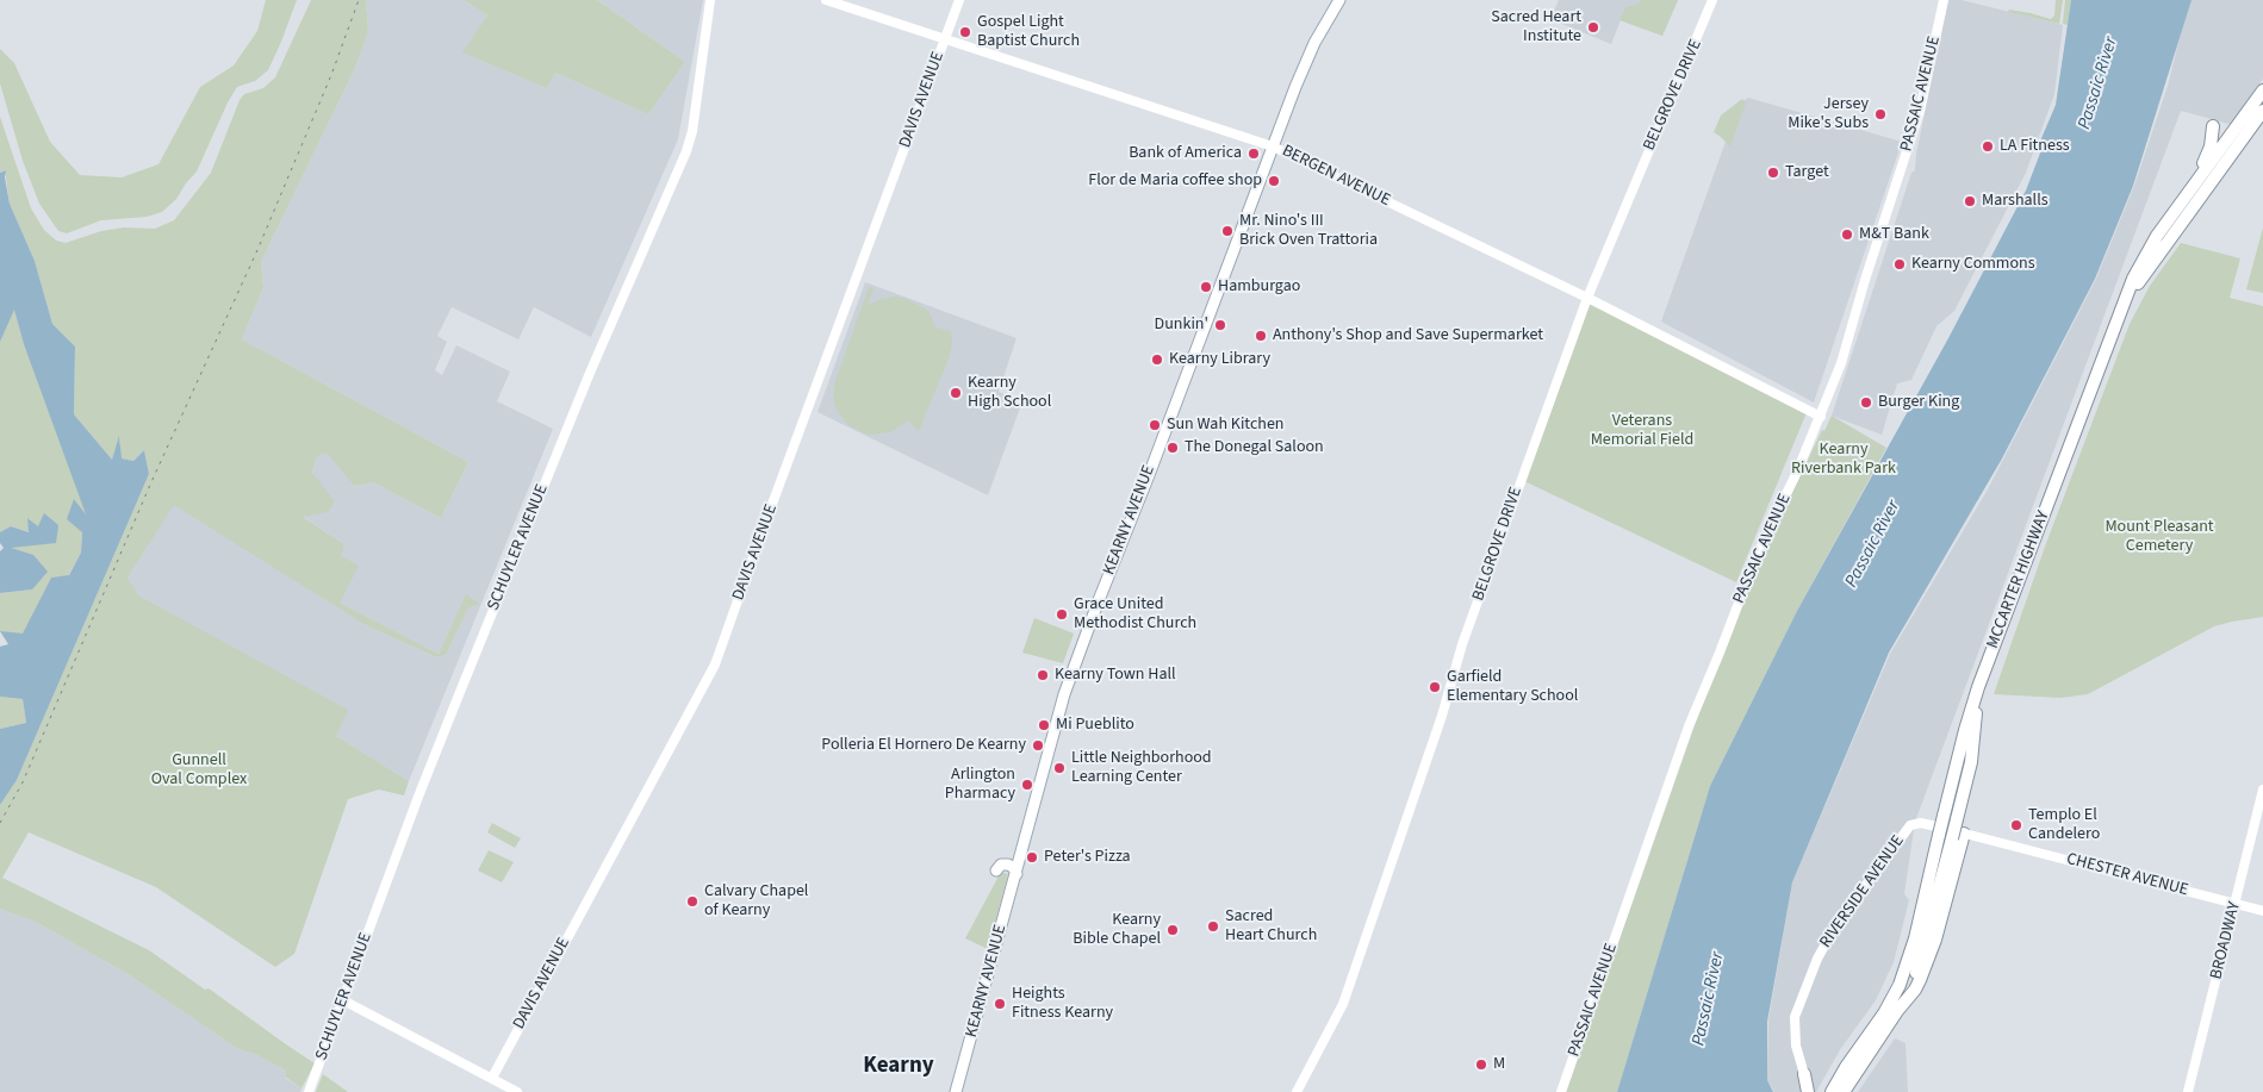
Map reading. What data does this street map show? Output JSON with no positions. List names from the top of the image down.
{
  "streets": {
    "highway": ["MCCARTER HIGHWAY"],
    "main road": ["KEARNY AVENUE"],
    "street": [
      "PASSAIC AVENUE",
      "BELGROVE DRIVE",
      "DAVIS AVENUE",
      "BERGEN AVENUE",
      "SCHUYLER AVENUE",
      "CHESTER AVENUE",
      "RIVERSIDE AVENUE",
      "BROADWAY"
    ]
  },
  "crossings": [
    ["PASSAIC AVENUE", "BERGEN AVENUE"],
    ["BELGROVE DRIVE", "BERGEN AVENUE"],
    ["DAVIS AVENUE", "BERGEN AVENUE"],
    ["BERGEN AVENUE", "KEARNY AVENUE"],
    ["CHESTER AVENUE", "RIVERSIDE AVENUE"],
    ["CHESTER AVENUE", "BROADWAY"]
  ],
  "districts": ["Kearny"],
  "water": ["Passaic River"],
  "parks": [
    "Veterans Memorial Field",
    "Kearny Riverbank Park",
    "Mount Pleasant Cemetery",
    "Gunnell Oval Complex"
  ],
  "places": [
    "Sacred Heart Institute",
    "Gospel Light Baptist Church",
    "Jersey Mike's Subs",
    "LA Fitness",
    "Bank of America",
    "Target",
    "Flor de Maria coffee shop",
    "Marshalls",
    "Mr. Nino's III Brick Oven Trattoria",
    "M&T Bank",
    "Kearny Commons",
    "Hamburgao",
    "Dunkin'",
    "Anthony's Shop and Save Supermarket",
    "Kearny Library",
    "Kearny High School",
    "Burger King",
    "Sun Wah Kitchen",
    "The Donegal Saloon",
    "Grace United Methodist Church",
    "Kearny Town Hall",
    "Garfield Elementary School",
    "Mi Pueblito",
    "Polleria El Hornero De Kearny",
    "Little Neighborhood Learning Center",
    "Arlington Pharmacy",
    "Templo El Candelero",
    "Peter's Pizza",
    "Calvary Chapel of Kearny",
    "Sacred Heart Church",
    "Kearny Bible Chapel",
    "Heights Fitness Kearny",
    "M"
  ]
}
